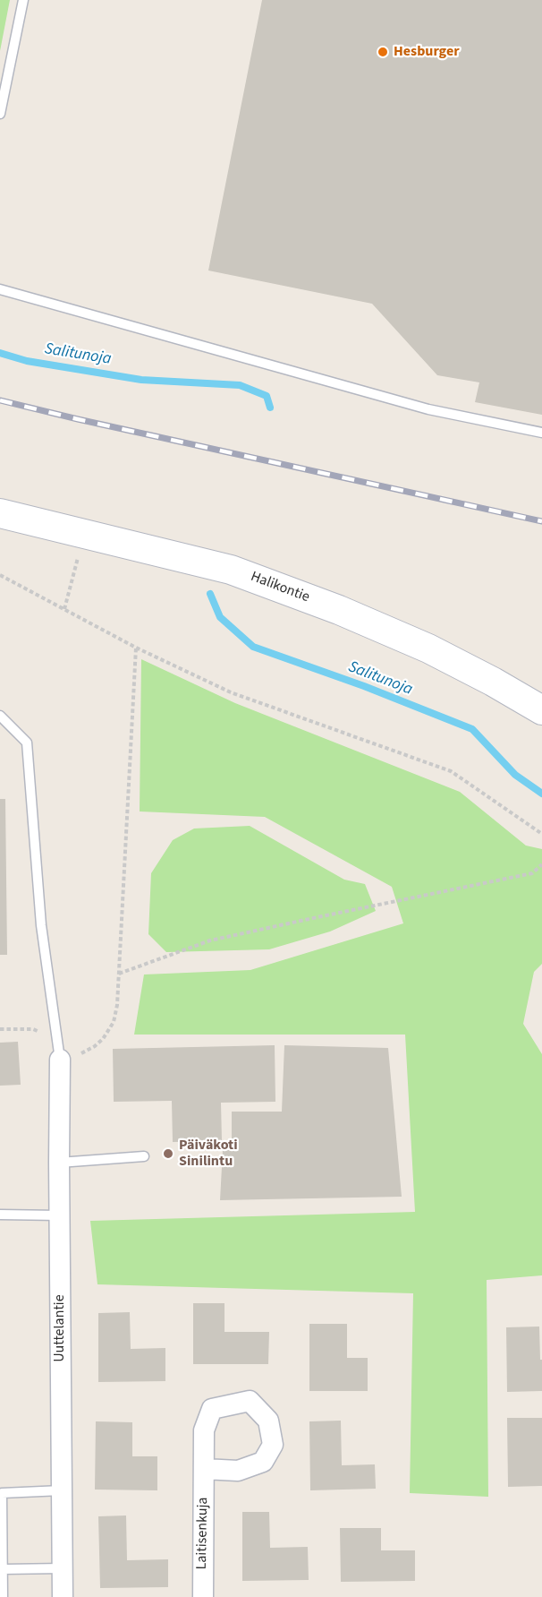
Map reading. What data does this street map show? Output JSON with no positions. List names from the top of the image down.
{
  "streets": {
    "main road": ["Halikontie"],
    "street": ["Uuttelantie", "Laitisenkuja"]
  },
  "water": ["Salitunoja"],
  "places": ["Hesburger", "Päiväkoti Sinilintu"]
}
